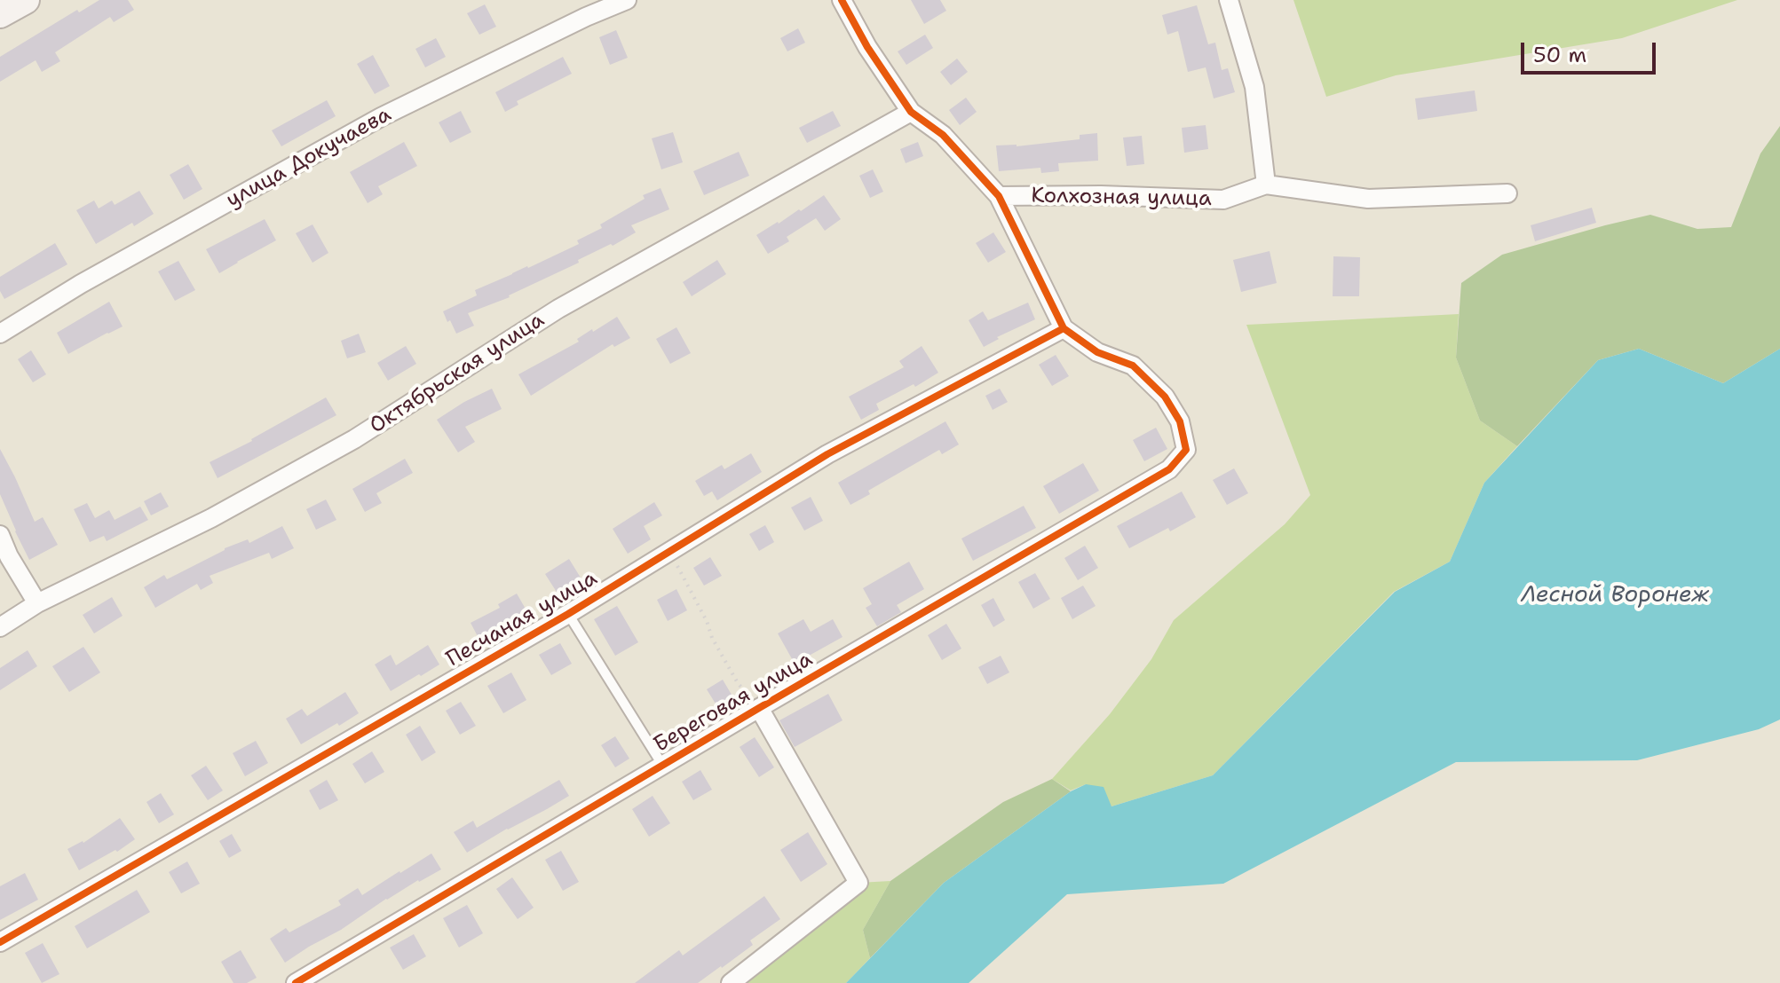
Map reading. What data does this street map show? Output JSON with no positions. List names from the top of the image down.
{
  "streets": {
    "street": [
      "улица Докучаева",
      "Колхозная улица",
      "Октябрьская улица",
      "Песчаная улица",
      "Береговая улица"
    ]
  },
  "crossings": [
    ["Колхозная улица", "Октябрьская улица"],
    ["Колхозная улица", "Песчаная улица"],
    ["Колхозная улица", "Береговая улица"],
    ["Песчаная улица", "Береговая улица"]
  ],
  "water": ["Лесной Воронеж"],
  "scale_bar": "50 m"
}
